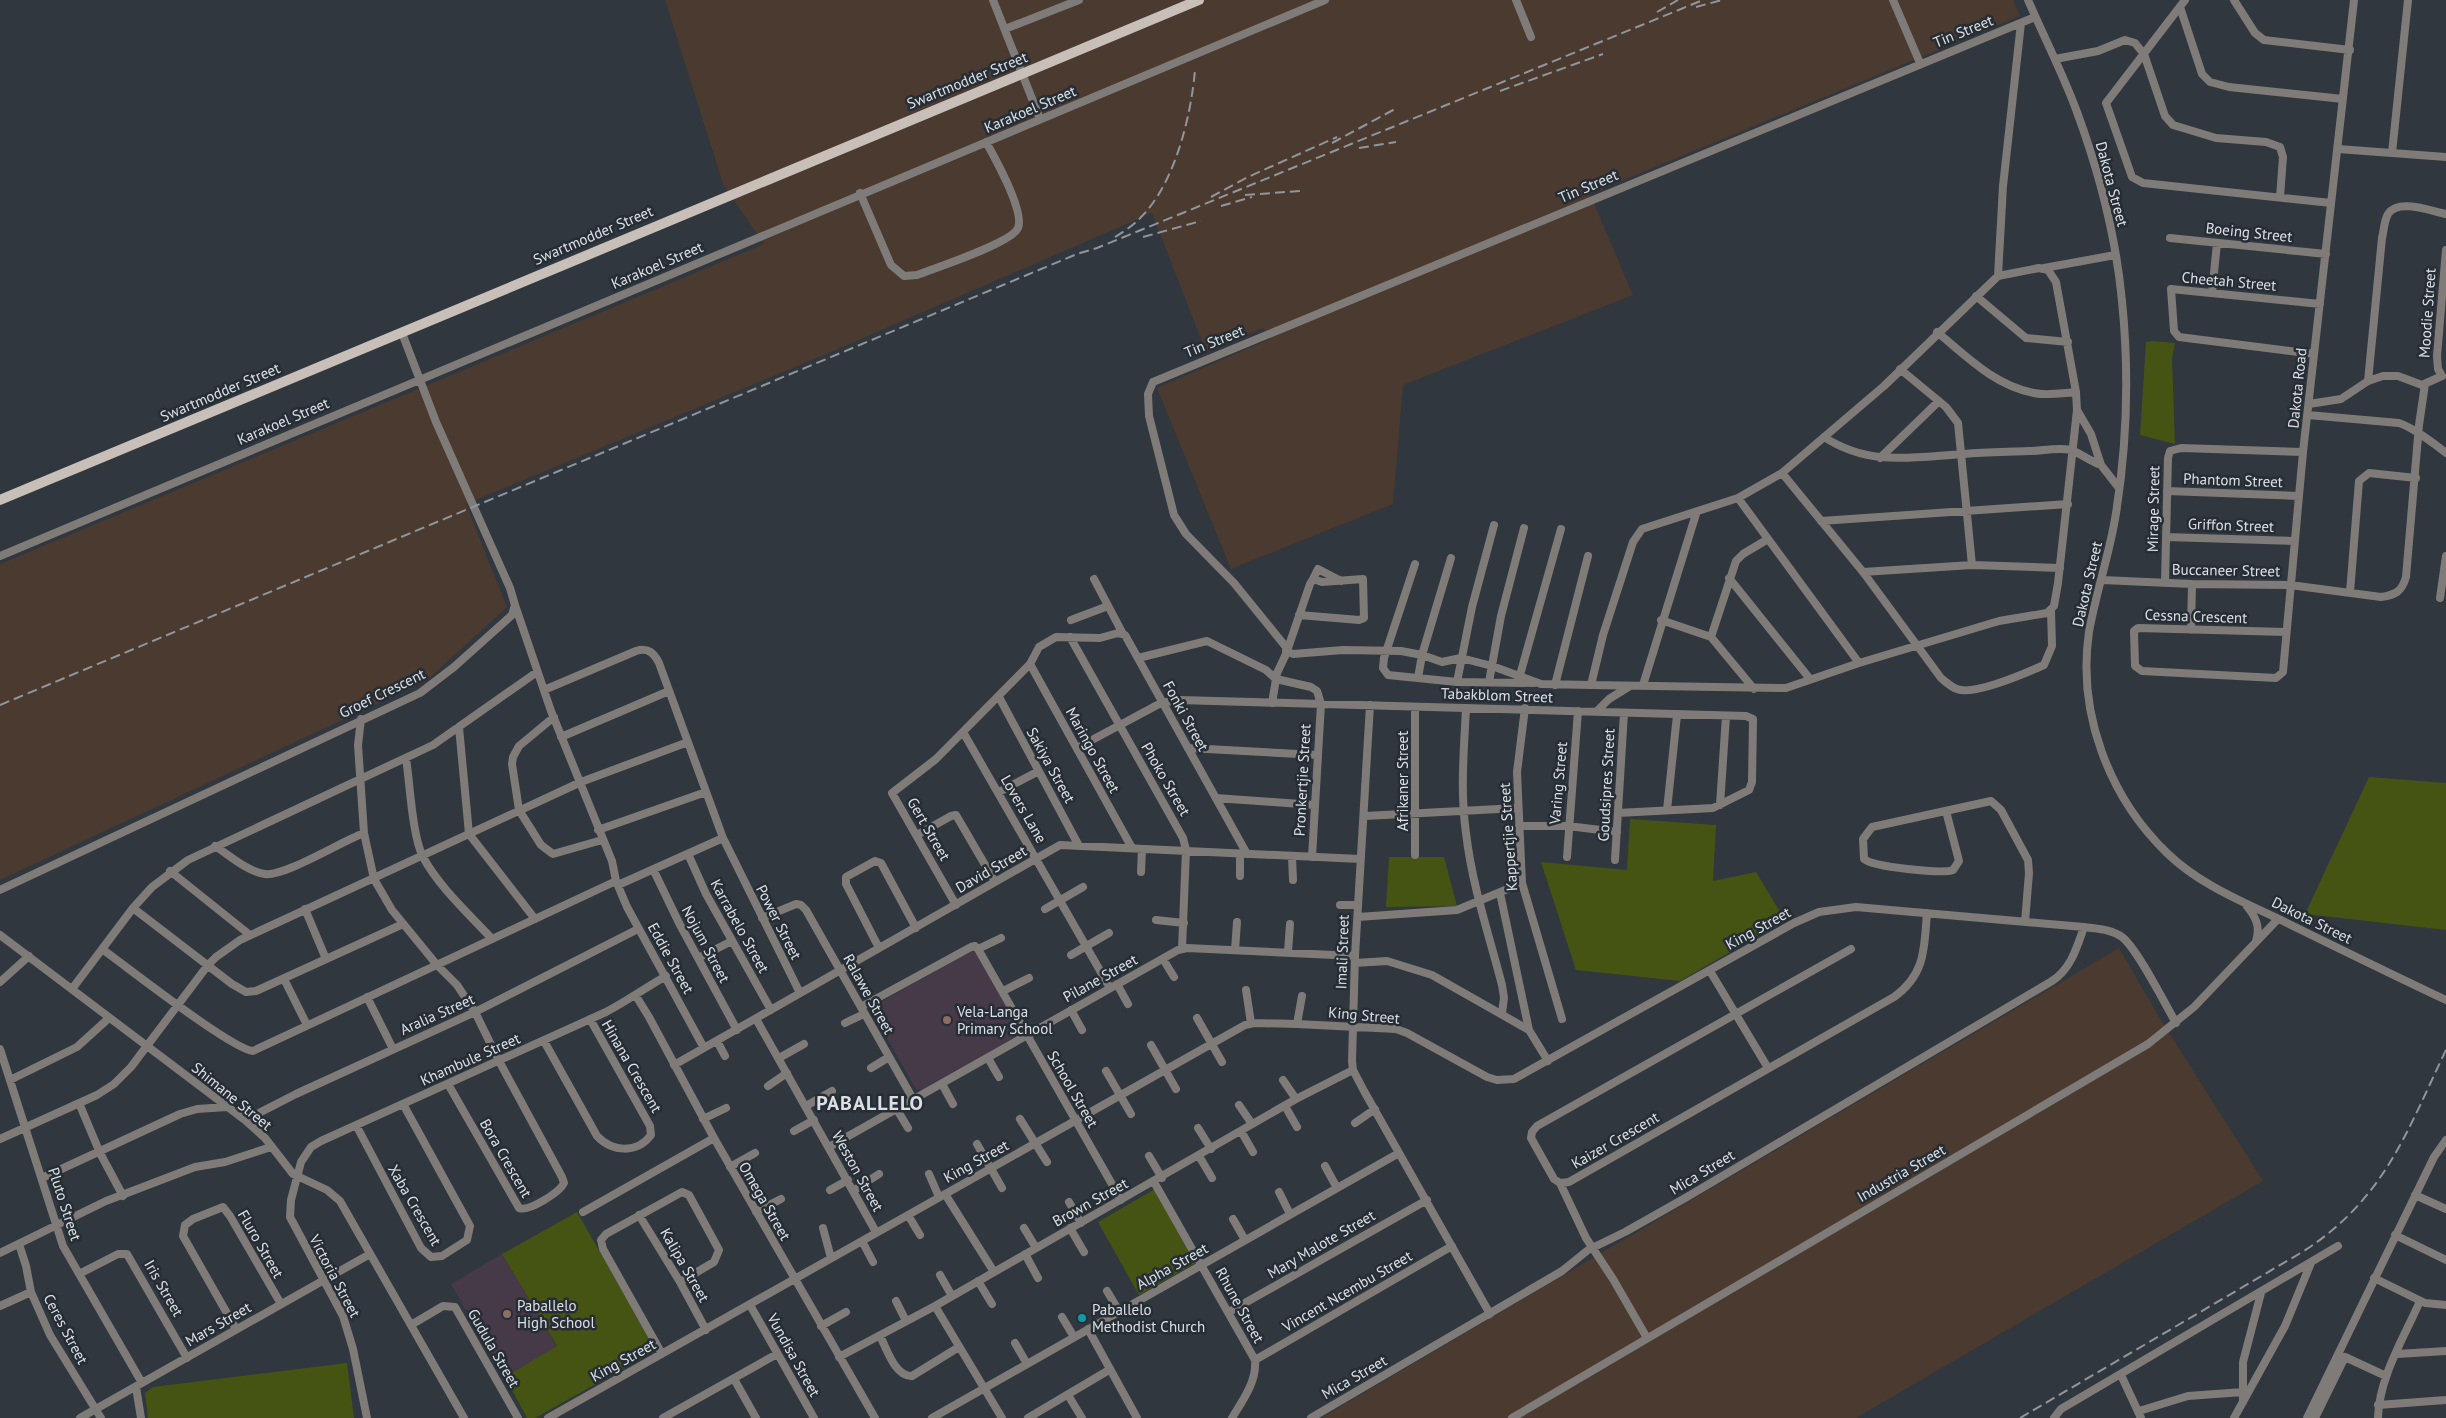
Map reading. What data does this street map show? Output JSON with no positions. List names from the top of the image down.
{
  "streets": {
    "main road": ["Swartmodder Street"],
    "street": [
      "Tin Street",
      "Karakoel Street",
      "Dakota Street",
      "Boeing Street",
      "Cheetah Street",
      "Moodie Street",
      "Dakota Road",
      "Phantom Street",
      "Mirage Street",
      "Griffon Street",
      "Buccaneer Street",
      "Cessna Crescent",
      "Groef Crescent",
      "Tabakblom Street",
      "Fonki Street",
      "Maringo Street",
      "Sakiya Street",
      "Phoko Street",
      "Pronkertjie Street",
      "Afrikaner Street",
      "Varing Street",
      "Goudsipres Street",
      "Lovers Lane",
      "Gert Street",
      "Kappertjie Street",
      "David Street",
      "Power Street",
      "Karrabelo Street",
      "King Street",
      "Nojum Street",
      "Imali Street",
      "Eddie Street",
      "Pilane Street",
      "Ralawe Street",
      "Aralia Street",
      "Khambule Street",
      "Hinana Crescent",
      "School Street",
      "Shimane Street",
      "Kaizer Crescent",
      "Bora Crescent",
      "Weston Street",
      "Mica Street",
      "Industria Street",
      "Omega Street",
      "Brown Street",
      "Pluto Street",
      "Xaba Crescent",
      "Fluro Street",
      "Mary Malote Street",
      "Kalipa Street",
      "Alpha Street",
      "Victoria Street",
      "Iris Street",
      "Vincent Ncembu Street",
      "Rhune Street",
      "Mars Street",
      "Ceres Street",
      "Gudula Street",
      "Vundisa Street"
    ]
  },
  "crossings": [
    ["Tin Street", "Dakota Street"],
    ["Dakota Street", "Buccaneer Street"],
    ["Dakota Street", "Industria Street"],
    ["Boeing Street", "Dakota Road"],
    ["Cheetah Street", "Dakota Road"],
    ["Dakota Road", "Phantom Street"],
    ["Dakota Road", "Mirage Street"],
    ["Dakota Road", "Griffon Street"],
    ["Dakota Road", "Buccaneer Street"],
    ["Dakota Road", "Cessna Crescent"],
    ["Phantom Street", "Mirage Street"],
    ["Mirage Street", "Griffon Street"],
    ["Mirage Street", "Buccaneer Street"],
    ["Groef Crescent", "Eddie Street"],
    ["Tabakblom Street", "Fonki Street"],
    ["Tabakblom Street", "Pronkertjie Street"],
    ["Tabakblom Street", "Afrikaner Street"],
    ["Tabakblom Street", "Varing Street"],
    ["Tabakblom Street", "Goudsipres Street"],
    ["Tabakblom Street", "Kappertjie Street"],
    ["Tabakblom Street", "Imali Street"],
    ["Fonki Street", "David Street"],
    ["Maringo Street", "David Street"],
    ["Sakiya Street", "David Street"],
    ["Phoko Street", "David Street"],
    ["Phoko Street", "Pilane Street"],
    ["Pronkertjie Street", "David Street"],
    ["Lovers Lane", "Gert Street"],
    ["Lovers Lane", "David Street"],
    ["Lovers Lane", "Pilane Street"],
    ["Gert Street", "David Street"],
    ["David Street", "Power Street"],
    ["David Street", "Karrabelo Street"],
    ["David Street", "Nojum Street"],
    ["David Street", "Imali Street"],
    ["David Street", "Eddie Street"],
    ["David Street", "Ralawe Street"],
    ["David Street", "Weston Street"],
    ["David Street", "Omega Street"],
    ["Power Street", "Eddie Street"],
    ["Power Street", "Ralawe Street"],
    ["King Street", "Imali Street"],
    ["King Street", "School Street"],
    ["King Street", "Kaizer Crescent"],
    ["King Street", "Weston Street"],
    ["King Street", "Mica Street"],
    ["King Street", "Industria Street"],
    ["King Street", "Omega Street"],
    ["King Street", "Kalipa Street"],
    ["King Street", "Vundisa Street"],
    ["Imali Street", "Pilane Street"],
    ["Imali Street", "Mica Street"],
    ["Imali Street", "Brown Street"],
    ["Imali Street", "Mary Malote Street"],
    ["Imali Street", "Alpha Street"],
    ["Imali Street", "Vincent Ncembu Street"],
    ["Eddie Street", "Aralia Street"],
    ["Eddie Street", "Khambule Street"],
    ["Pilane Street", "Ralawe Street"],
    ["Pilane Street", "School Street"],
    ["Pilane Street", "Weston Street"],
    ["Aralia Street", "Shimane Street"],
    ["Khambule Street", "Hinana Crescent"],
    ["Khambule Street", "Shimane Street"],
    ["Khambule Street", "Bora Crescent"],
    ["Khambule Street", "Omega Street"],
    ["Khambule Street", "Xaba Crescent"],
    ["Khambule Street", "Victoria Street"],
    ["School Street", "Brown Street"],
    ["Shimane Street", "Victoria Street"],
    ["Shimane Street", "Mars Street"],
    ["Shimane Street", "Gudula Street"],
    ["Omega Street", "Brown Street"],
    ["Brown Street", "Rhune Street"],
    ["Pluto Street", "Iris Street"],
    ["Pluto Street", "Mars Street"],
    ["Fluro Street", "Mars Street"],
    ["Mary Malote Street", "Rhune Street"],
    ["Alpha Street", "Rhune Street"],
    ["Victoria Street", "Mars Street"],
    ["Iris Street", "Mars Street"],
    ["Vincent Ncembu Street", "Rhune Street"],
    ["Mars Street", "Ceres Street"]
  ],
  "districts": ["PABALLELO"],
  "places": ["Vela-Langa Primary School", "Paballelo High School", "Paballelo Methodist Church"]
}
